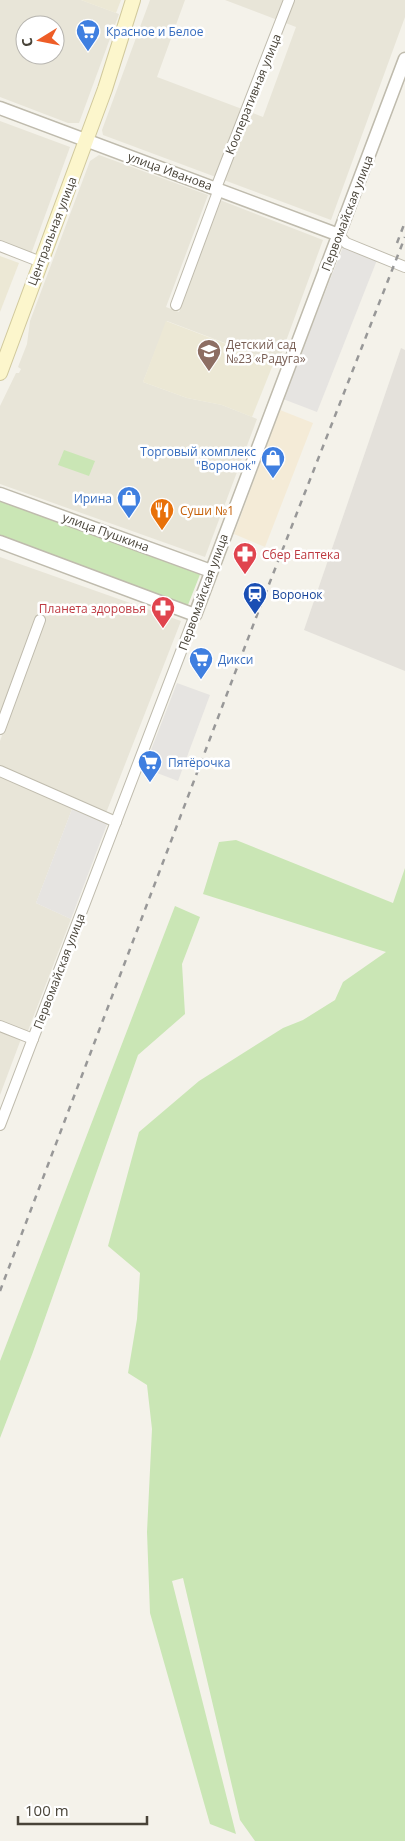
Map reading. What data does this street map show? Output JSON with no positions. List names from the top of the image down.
{
  "streets": {
    "main road": ["Центральная улица"],
    "street": [
      "Кооперативная улица",
      "улица Иванова",
      "Первомайская улица",
      "улица Пушкина"
    ]
  },
  "crossings": [
    ["Кооперативная улица", "улица Иванова"],
    ["улица Иванова", "Первомайская улица"],
    ["улица Иванова", "Центральная улица"],
    ["Первомайская улица", "улица Пушкина"]
  ],
  "places": {
    "supermarket": ["Красное и Белое", "Дикси", "Пятёрочка"],
    "school or university": ["Детский сад №23 «Радуга»"],
    "shop": ["Торговый комплекс \"Воронок\"", "Ирина"],
    "restaurant": ["Суши №1"],
    "pharmacy": ["Сбер Еаптека", "Планета здоровья"],
    "station": ["Воронок"]
  },
  "scale_bar": "100 m",
  "north": "left"
}
